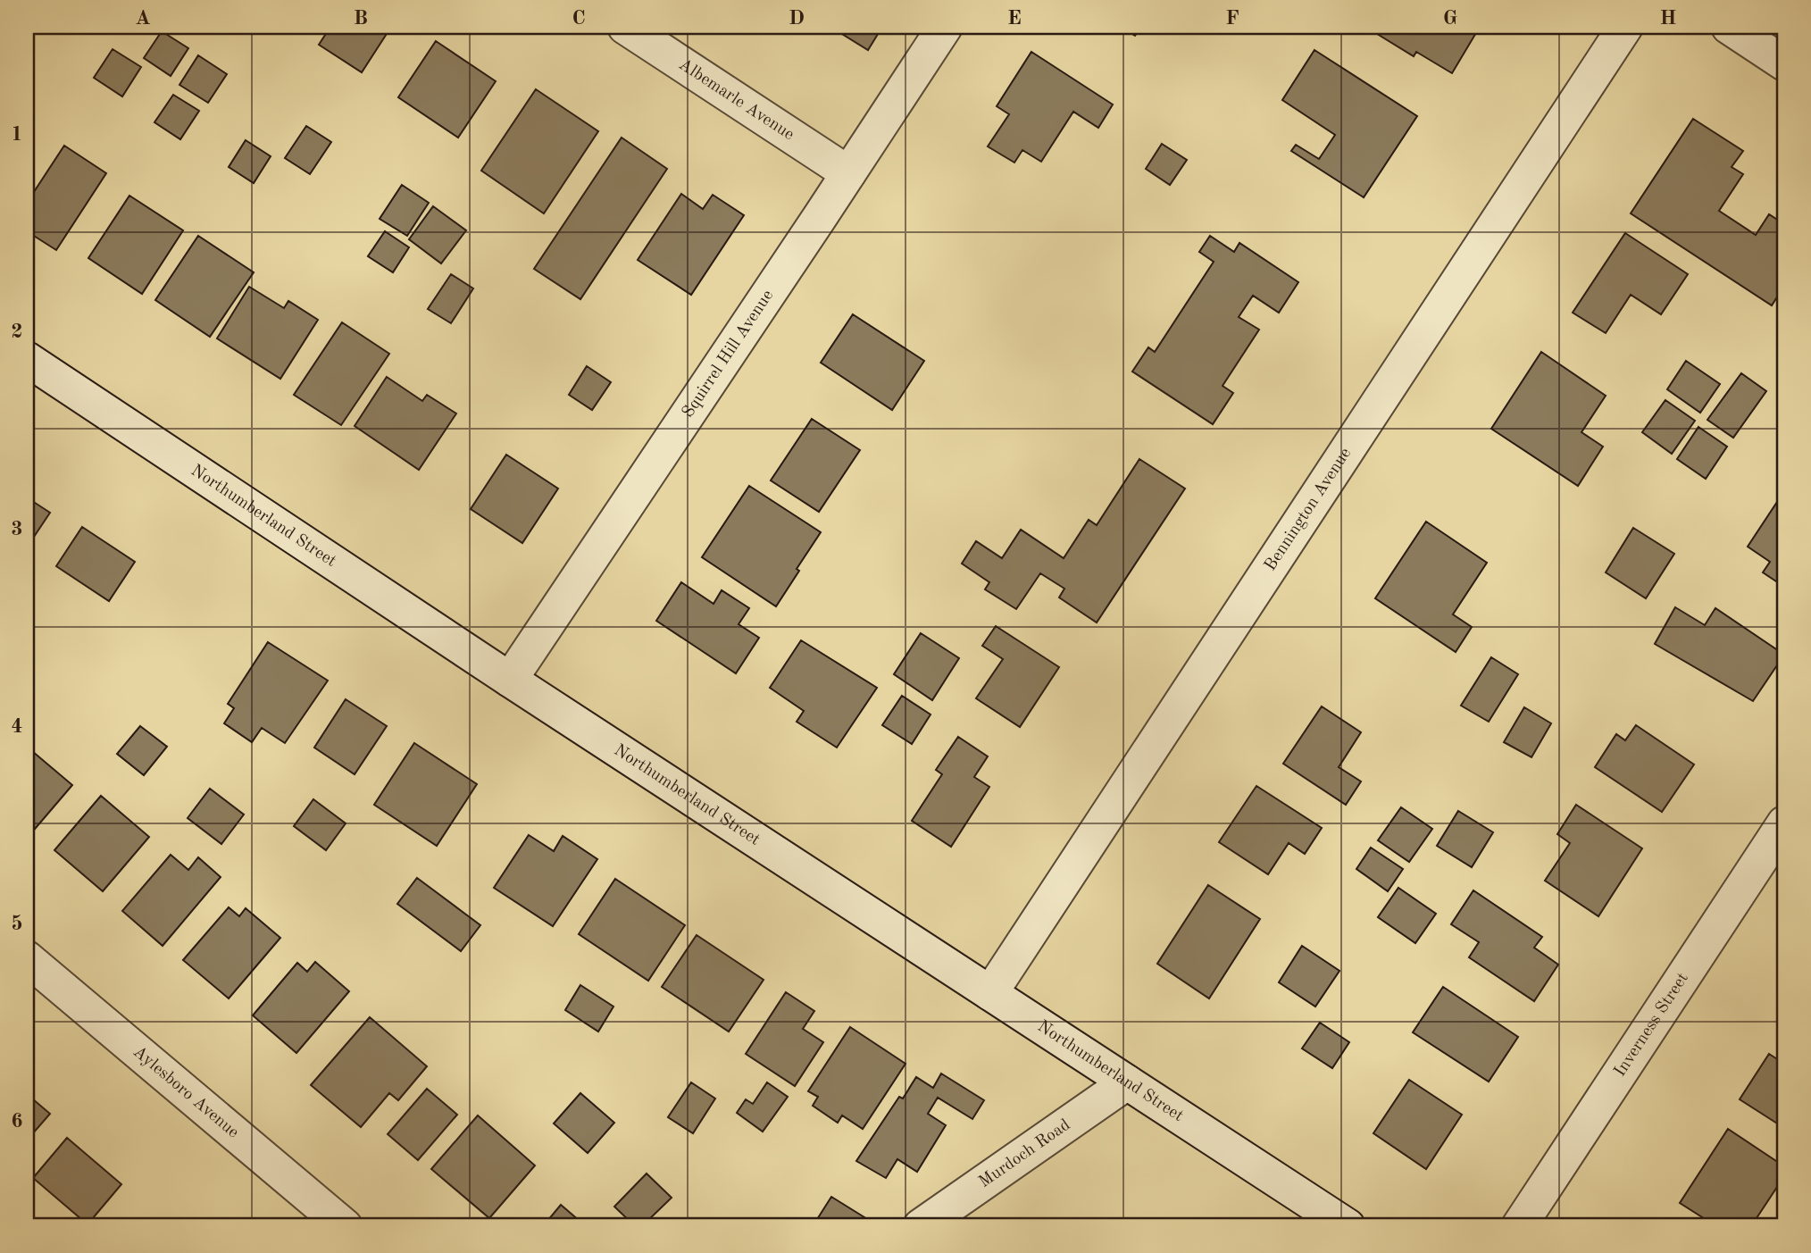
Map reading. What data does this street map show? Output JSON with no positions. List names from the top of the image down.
{
  "streets": {
    "street": [
      "Albemarle Avenue",
      "Squirrel Hill Avenue",
      "Bennington Avenue",
      "Northumberland Street",
      "Inverness Street",
      "Aylesboro Avenue",
      "Murdoch Road"
    ]
  },
  "crossings": [
    ["Albemarle Avenue", "Squirrel Hill Avenue"],
    ["Squirrel Hill Avenue", "Northumberland Street"],
    ["Bennington Avenue", "Northumberland Street"],
    ["Northumberland Street", "Murdoch Road"]
  ],
  "grid": {
    "columns": [
      "A",
      "B",
      "C",
      "D",
      "E",
      "F",
      "G",
      "H"
    ],
    "rows": [
      "1",
      "2",
      "3",
      "4",
      "5",
      "6"
    ]
  }
}
